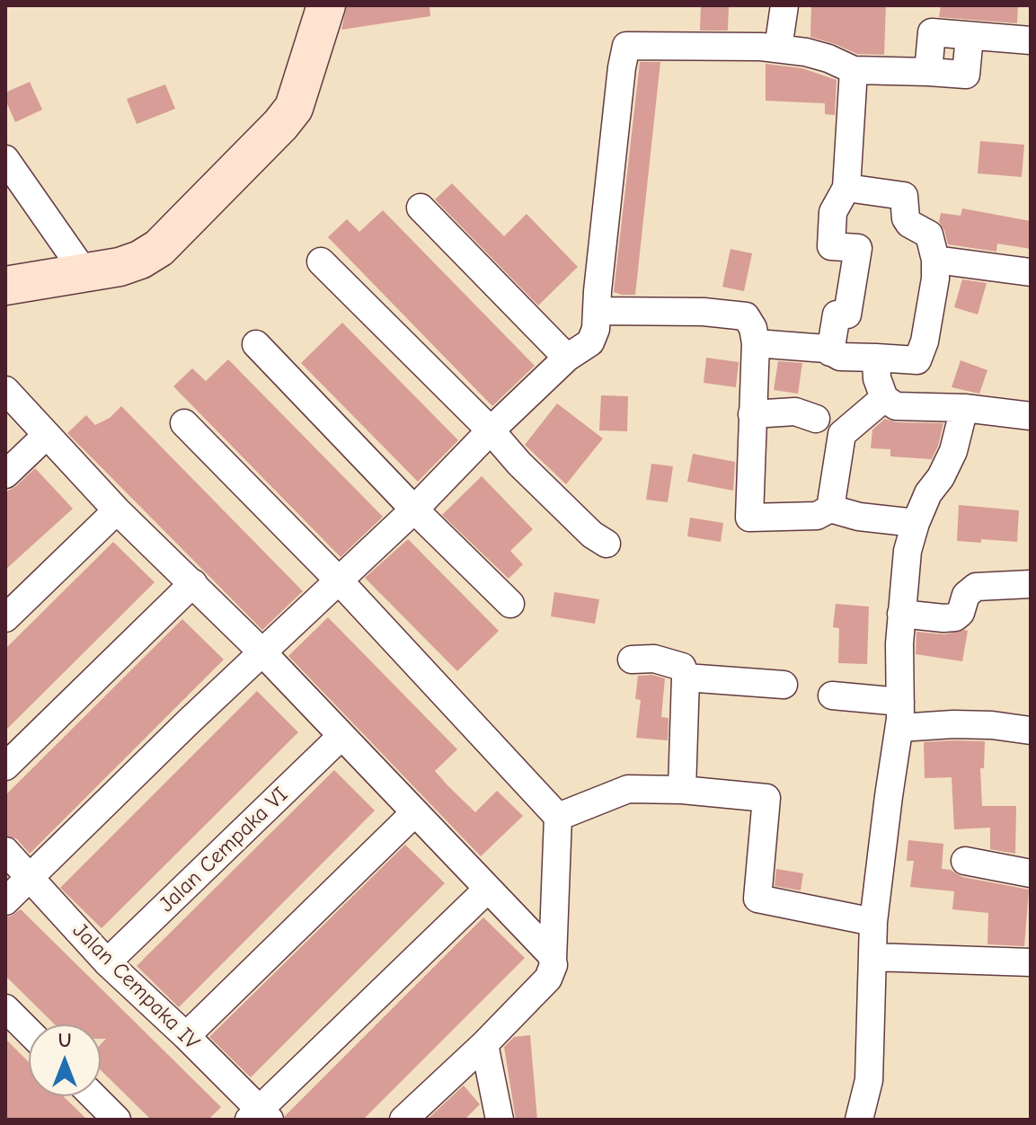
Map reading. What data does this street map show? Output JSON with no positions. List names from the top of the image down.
{
  "streets": {
    "street": ["Jalan Cempaka VI", "Jalan Cempaka IV"]
  },
  "crossings": [
    ["Jalan Cempaka VI", "Jalan Cempaka IV"]
  ],
  "north": "top"
}
